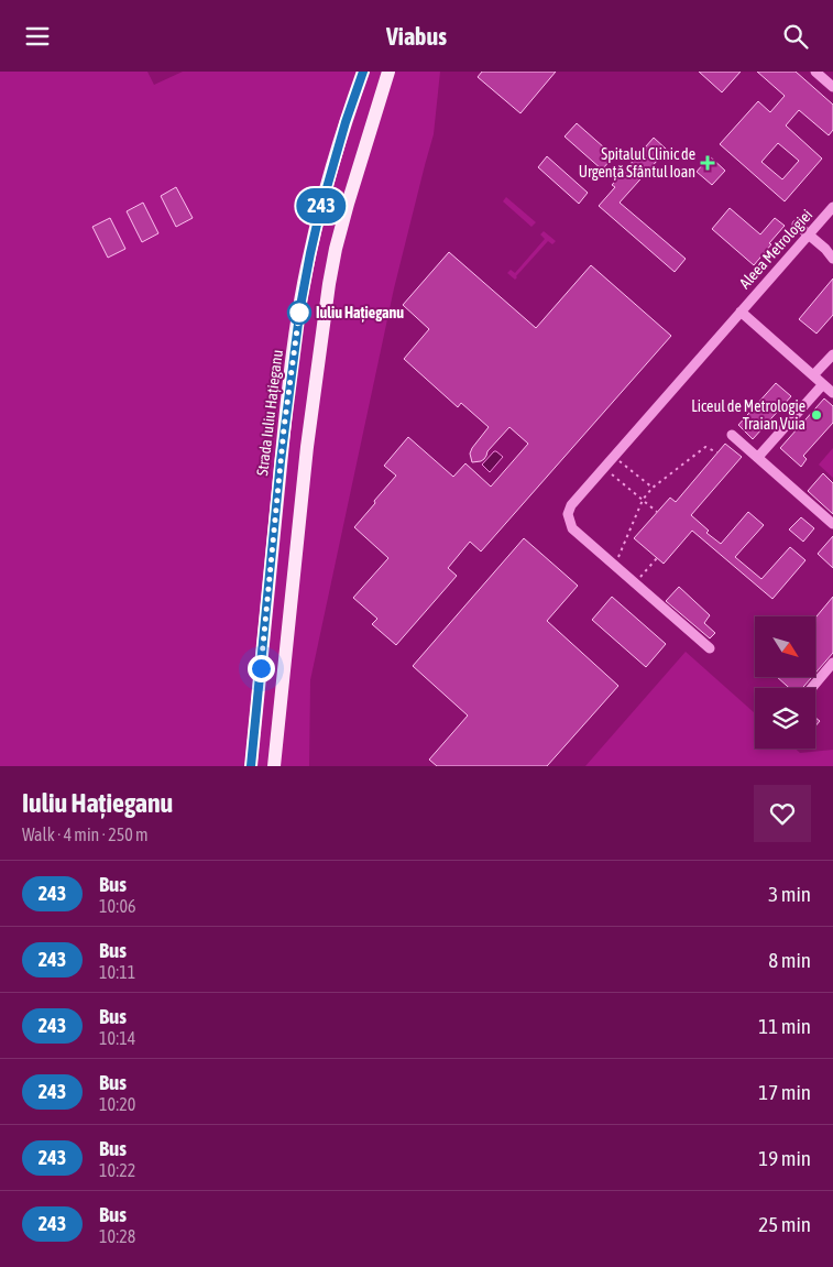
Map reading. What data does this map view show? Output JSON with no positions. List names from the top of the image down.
{
  "streets": {
    "main road": ["Strada Iuliu Hațieganu"],
    "street": ["Aleea Metrologiei"]
  },
  "places": {
    "health": ["Spitalul Clinic de Urgență Sfântul Ioan"],
    "other": ["Iuliu Hațieganu", "Liceul de Metrologie Traian Vuia"]
  },
  "lines": ["bus line 243"],
  "north": "bottom right",
  "page": {
    "header": "Viabus",
    "on_map": "243",
    "heading": ["Iuliu Hațieganu", "Walk · 4 min · 250 m"],
    "list": [
      {
        "mark": "243",
        "name": "Bus",
        "note": "10:06",
        "value": "3 min"
      },
      {
        "mark": "243",
        "name": "Bus",
        "note": "10:11",
        "value": "8 min"
      },
      {
        "mark": "243",
        "name": "Bus",
        "note": "10:14",
        "value": "11 min"
      },
      {
        "mark": "243",
        "name": "Bus",
        "note": "10:20",
        "value": "17 min"
      },
      {
        "mark": "243",
        "name": "Bus",
        "note": "10:22",
        "value": "19 min"
      },
      {
        "mark": "243",
        "name": "Bus",
        "note": "10:28",
        "value": "25 min"
      }
    ]
  }
}
